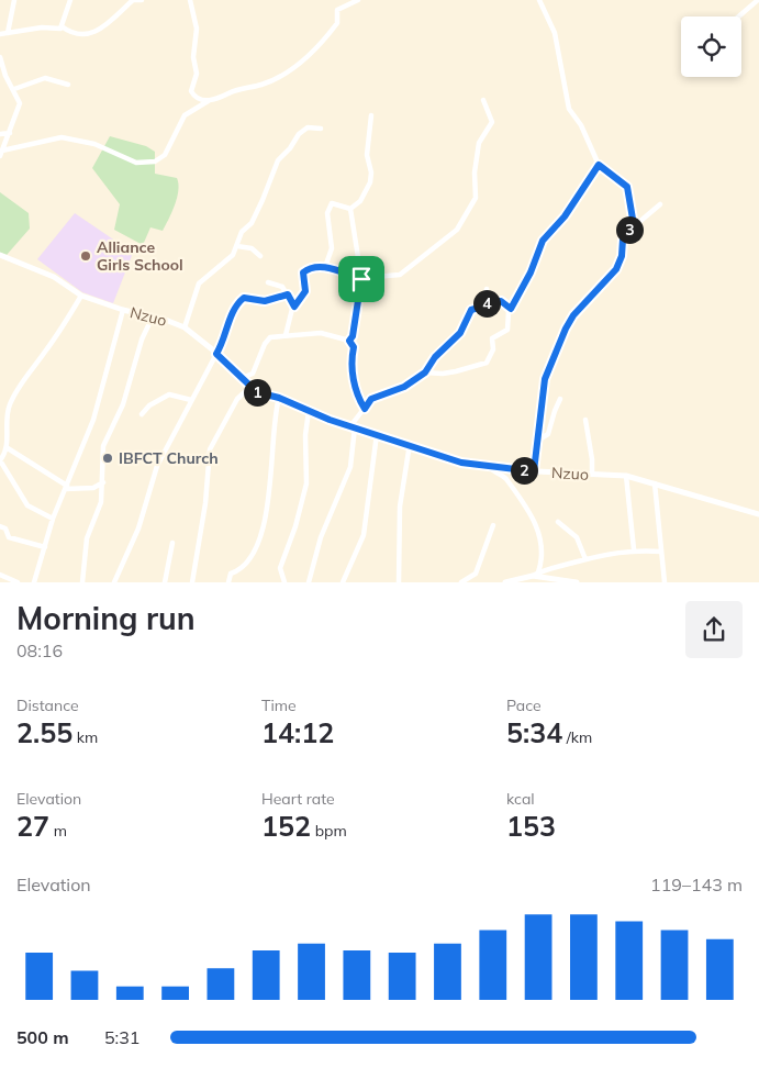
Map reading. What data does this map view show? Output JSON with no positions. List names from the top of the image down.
{
  "streets": {
    "street": ["Nzuo"]
  },
  "places": ["Alliance Girls School", "IBFCT Church"],
  "page": {
    "pins": [
      "3",
      "4",
      "1",
      "2"
    ],
    "heading": ["Morning run", "08:16"],
    "stats": [
      ["Distance", "2.55 km"],
      ["Time", "14:12"],
      ["Pace", "5:34 /km"],
      ["Elevation", "27 m"],
      ["Heart rate", "152 bpm"],
      ["kcal", "153"]
    ],
    "chart": ["Elevation", "119–143 m"],
    "list": [
      {
        "name": "500 m",
        "note": "5:31"
      }
    ]
  }
}
